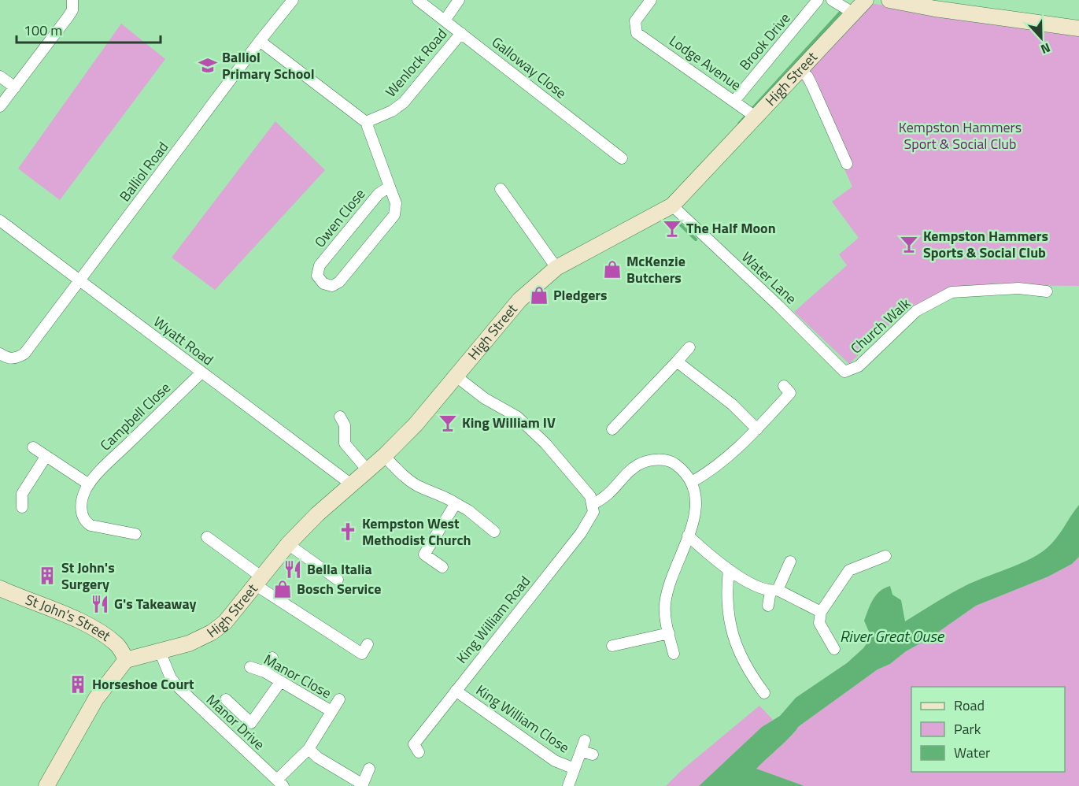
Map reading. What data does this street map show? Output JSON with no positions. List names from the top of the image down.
{
  "streets": {
    "main road": ["High Street", "St John's Street"],
    "street": [
      "Brook Drive",
      "Wenlock Road",
      "Lodge Avenue",
      "Galloway Close",
      "Balliol Road",
      "Owen Close",
      "Water Lane",
      "Church Walk",
      "Wyatt Road",
      "Campbell Close",
      "King William Road",
      "Manor Close",
      "King William Close",
      "Manor Drive"
    ]
  },
  "crossings": [
    ["Brook Drive", "Lodge Avenue"],
    ["Wenlock Road", "Galloway Close"],
    ["Lodge Avenue", "High Street"],
    ["High Street", "Water Lane"],
    ["High Street", "Wyatt Road"],
    ["High Street", "St John's Street"],
    ["High Street", "Manor Drive"],
    ["Balliol Road", "Wyatt Road"],
    ["Water Lane", "Church Walk"],
    ["Wyatt Road", "Campbell Close"],
    ["King William Road", "King William Close"],
    ["Manor Close", "Manor Drive"]
  ],
  "water": ["River Great Ouse"],
  "parks": ["Kempston Hammers Sport & Social Club"],
  "places": {
    "school or university": ["Balliol Primary School"],
    "bar": ["The Half Moon", "Kempston Hammers Sports & Social Club", "King William IV"],
    "shop": ["McKenzie Butchers", "Pledgers", "Bosch Service"],
    "church": ["Kempston West Methodist Church"],
    "restaurant": ["Bella Italia", "G's Takeaway"],
    "building": ["St John's Surgery", "Horseshoe Court"]
  },
  "legend": ["Road", "Park", "Water"],
  "scale_bar": "100 m",
  "north": "bottom"
}
